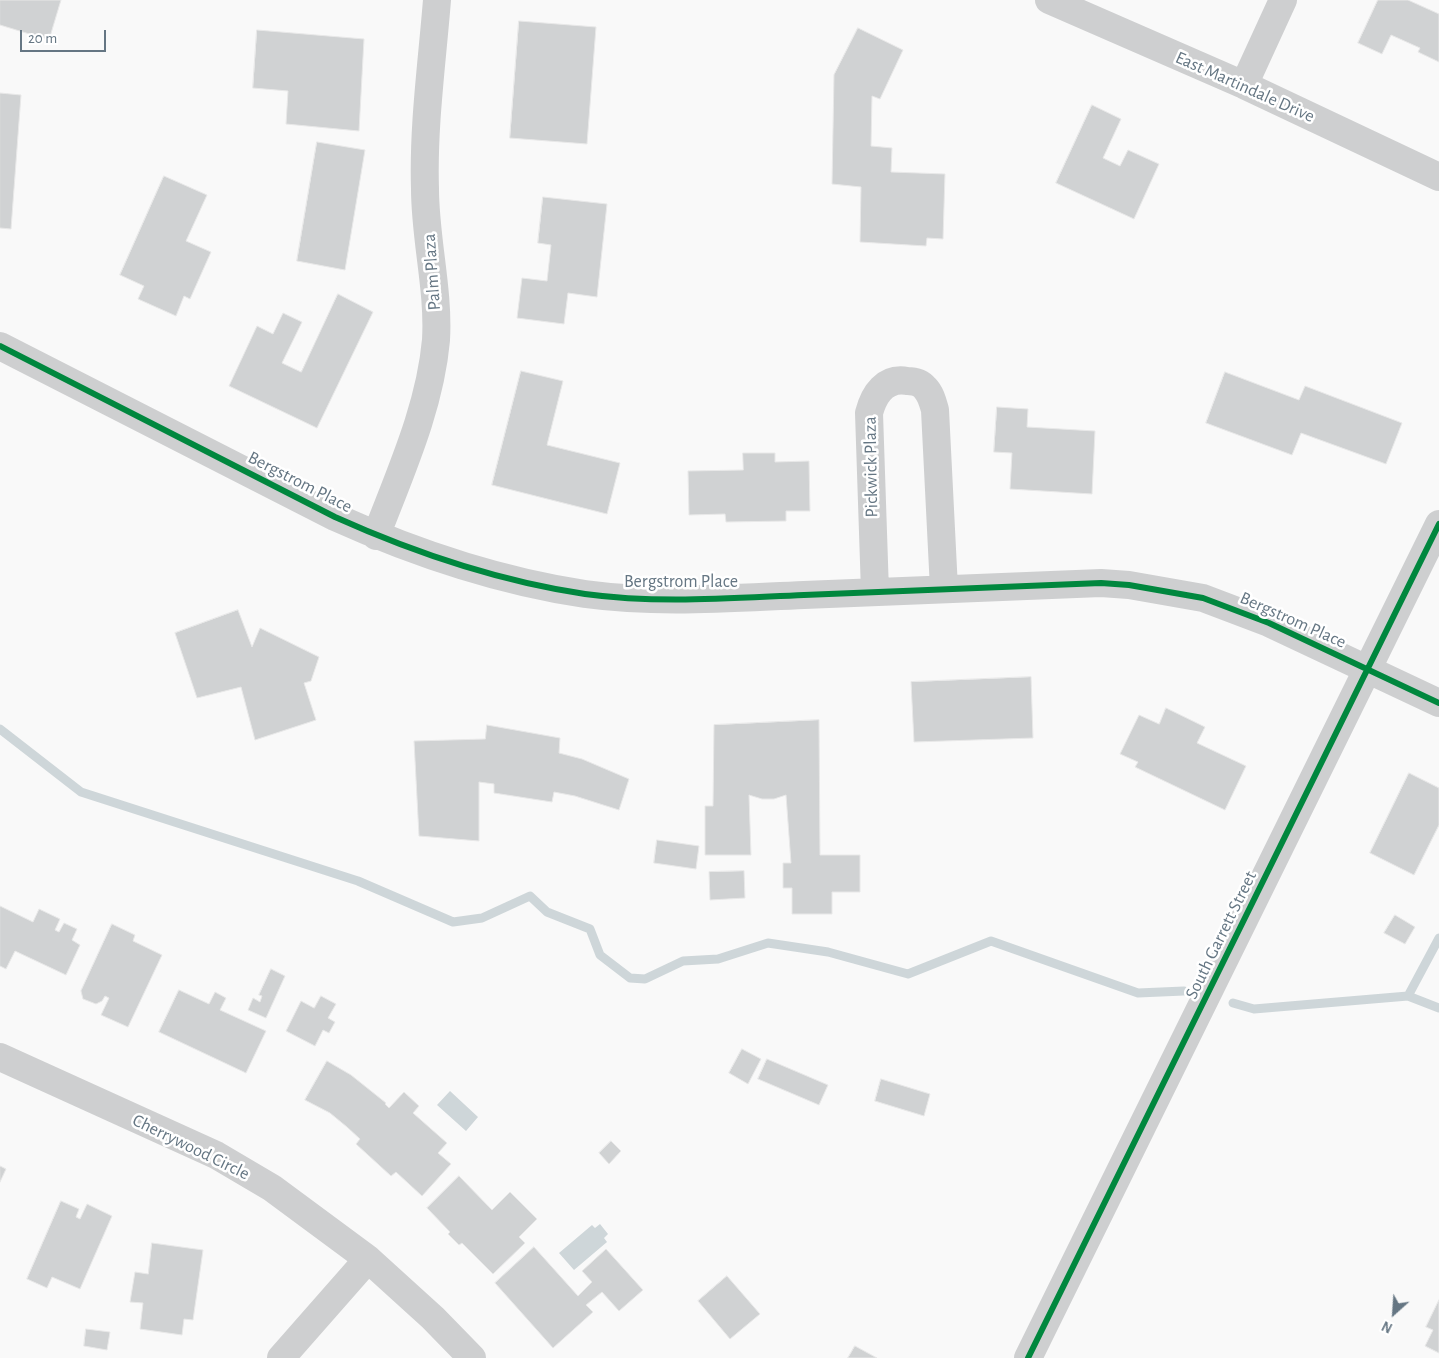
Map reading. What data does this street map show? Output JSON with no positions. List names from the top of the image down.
{
  "streets": {
    "street": [
      "East Martindale Drive",
      "Palm Plaza",
      "Pickwick Plaza",
      "Bergstrom Place",
      "South Garrett Street",
      "Cherrywood Circle"
    ]
  },
  "crossings": [
    ["Palm Plaza", "Bergstrom Place"],
    ["Pickwick Plaza", "Bergstrom Place"],
    ["Bergstrom Place", "South Garrett Street"]
  ],
  "scale_bar": "20 m",
  "north": "bottom left"
}
